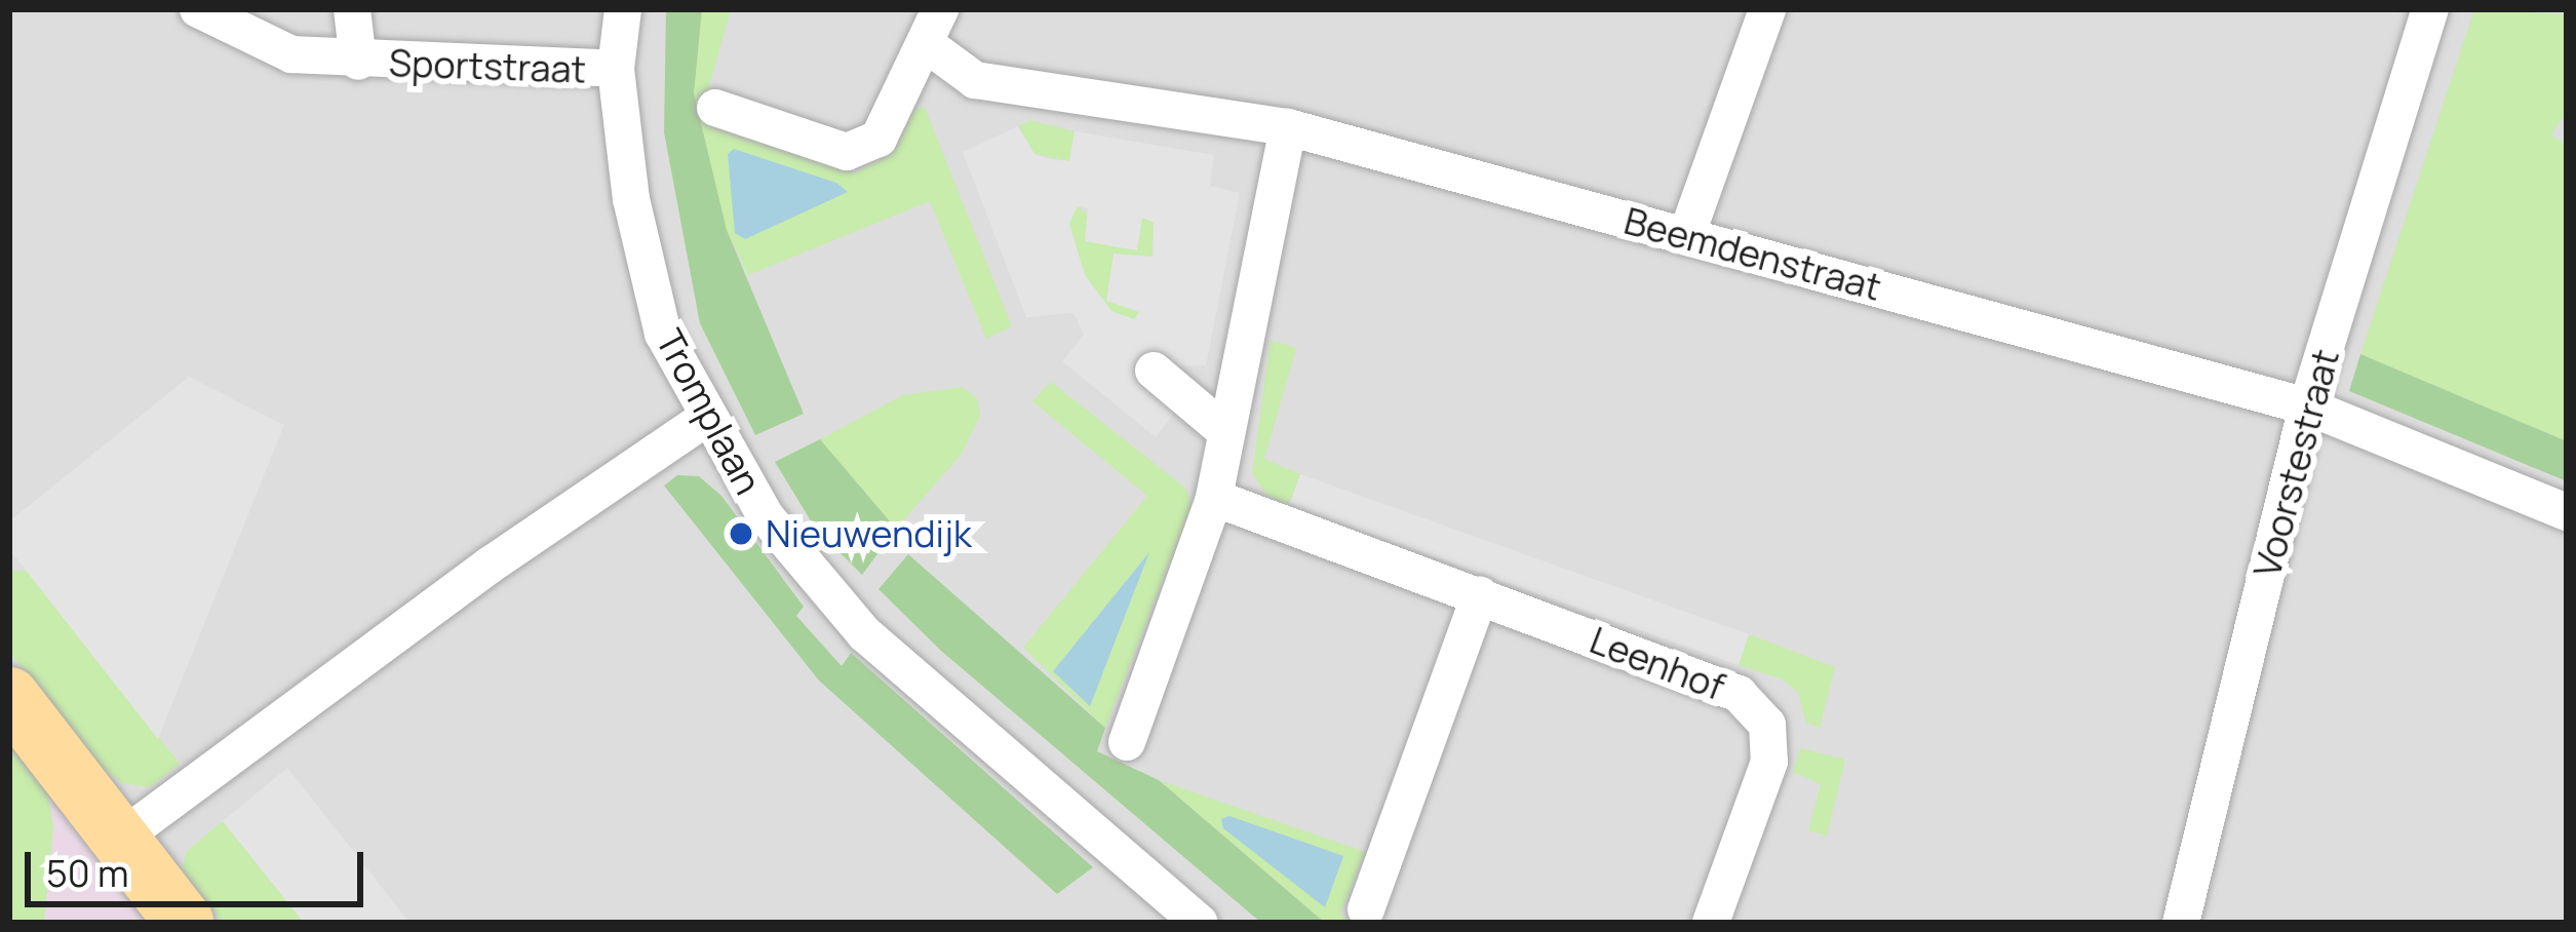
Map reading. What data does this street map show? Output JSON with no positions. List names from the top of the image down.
{
  "streets": {
    "street": [
      "Sportstraat",
      "Beemdenstraat",
      "Tromplaan",
      "Voorstestraat",
      "Leenhof"
    ]
  },
  "crossings": [
    ["Sportstraat", "Tromplaan"],
    ["Beemdenstraat", "Voorstestraat"]
  ],
  "places": ["Nieuwendijk"],
  "scale_bar": "50 m"
}
